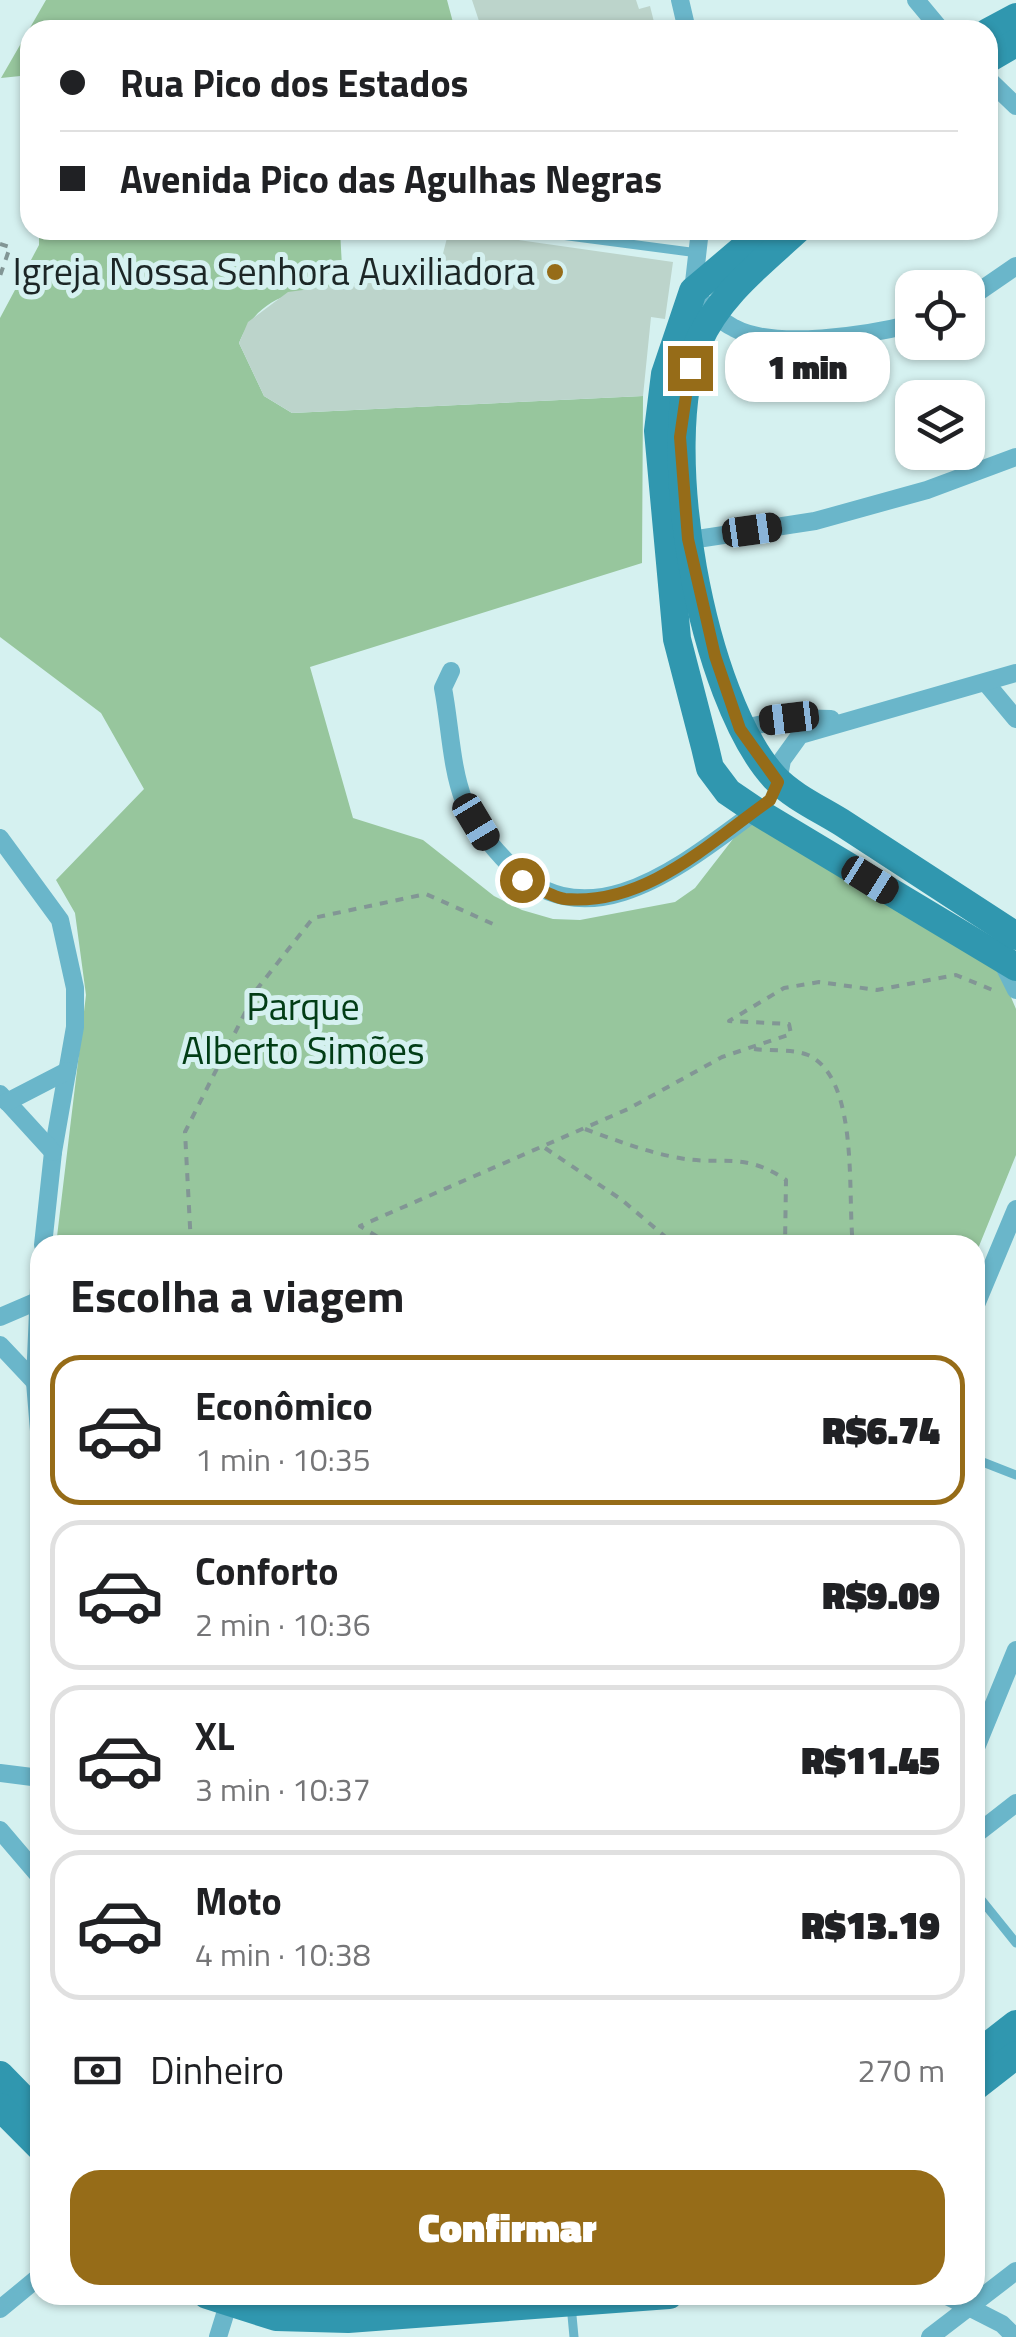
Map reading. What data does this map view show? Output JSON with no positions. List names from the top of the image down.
{
  "parks": ["Parque Alberto Simões"],
  "places": ["Igreja Nossa Senhora Auxiliadora"],
  "page": {
    "banner": ["Rua Pico dos Estados", "Avenida Pico das Agulhas Negras"],
    "bubble": "1 min",
    "heading": "Escolha a viagem",
    "list": [
      {
        "name": "Econômico",
        "note": "1 min · 10:35",
        "value": "R$6.74"
      },
      {
        "name": "Conforto",
        "note": "2 min · 10:36",
        "value": "R$9.09"
      },
      {
        "name": "XL",
        "note": "3 min · 10:37",
        "value": "R$11.45"
      },
      {
        "name": "Moto",
        "note": "4 min · 10:38",
        "value": "R$13.19"
      }
    ],
    "pay": ["Dinheiro", "270 m"],
    "buttons": "Confirmar"
  }
}
